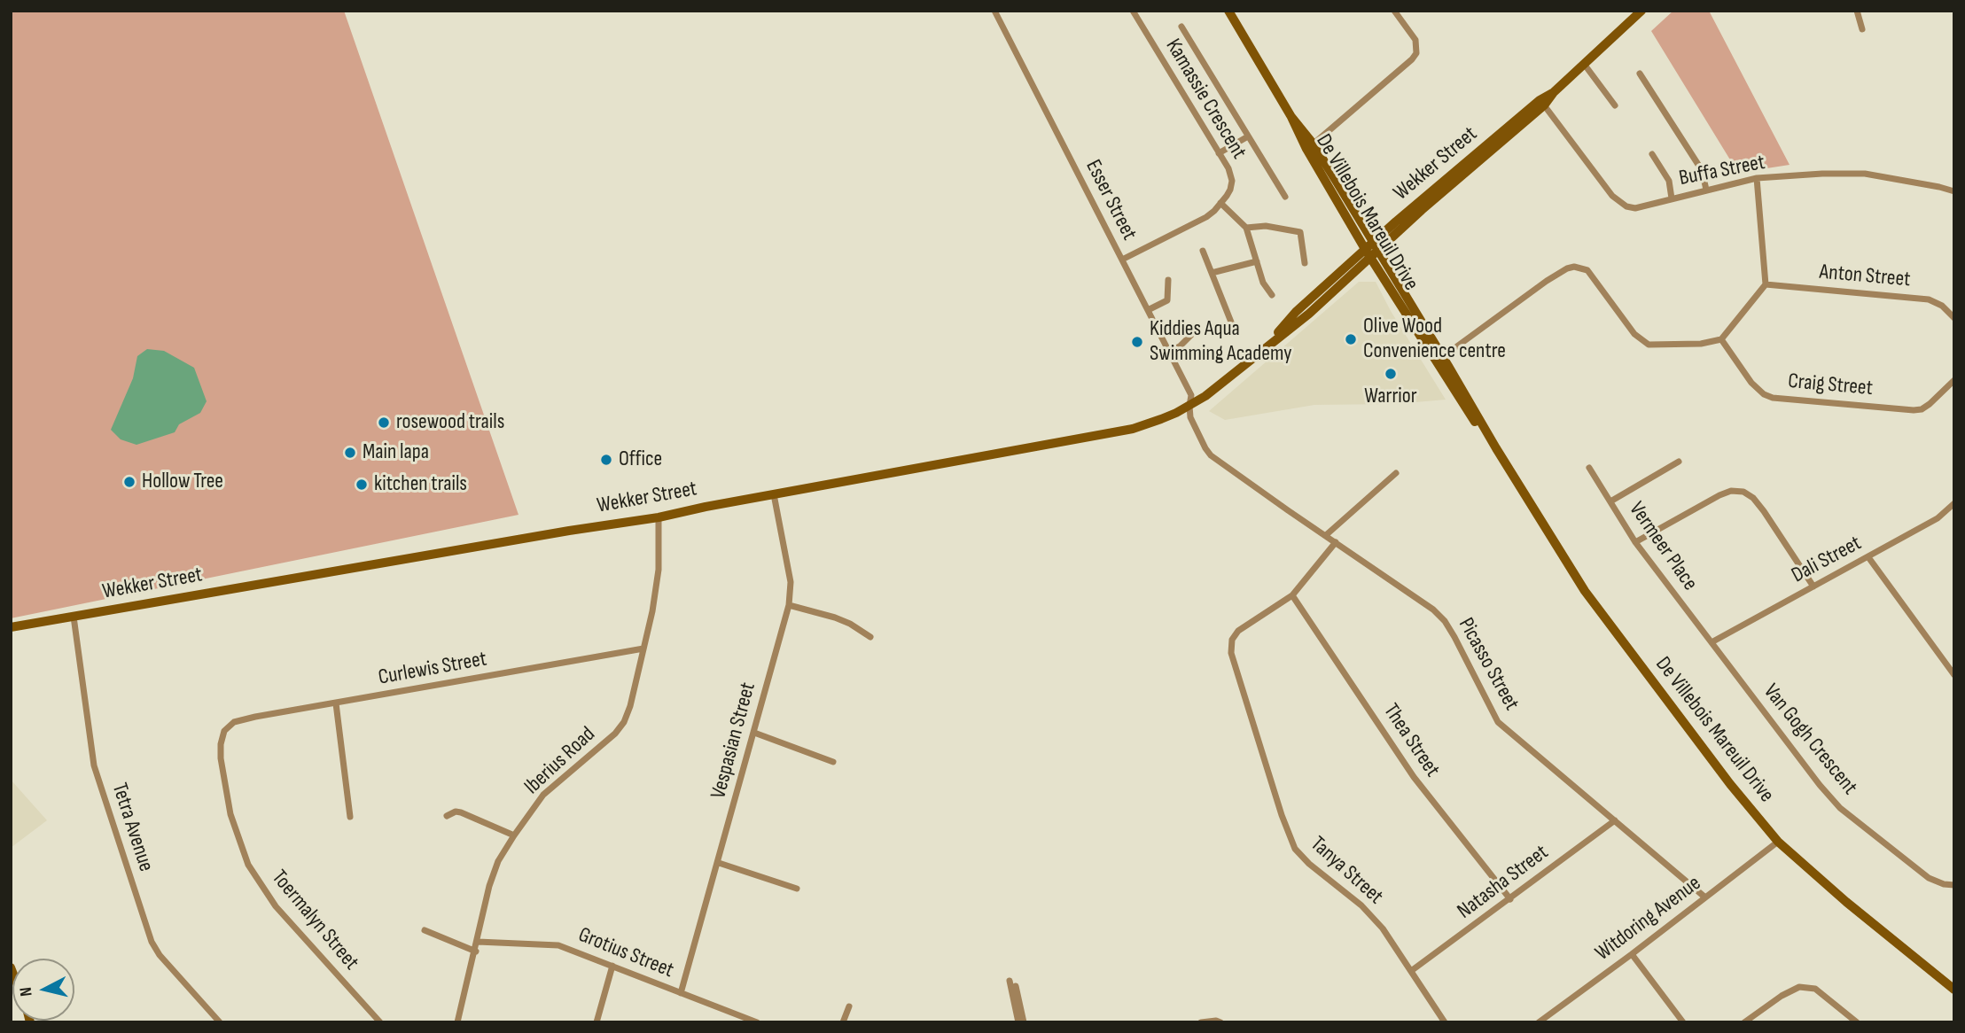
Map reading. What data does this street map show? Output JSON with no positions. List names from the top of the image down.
{
  "streets": {
    "street": [
      "Kamassie Crescent",
      "Wekker Street",
      "Buffa Street",
      "Esser Street",
      "De Villebois Mareuil Drive",
      "Anton Street",
      "Craig Street",
      "Vermeer Place",
      "Dali Street",
      "Picasso Street",
      "Curlewis Street",
      "Van Gogh Crescent",
      "Vespasian Street",
      "Thea Street",
      "Iberius Road",
      "Tetra Avenue",
      "Tanya Street",
      "Natasha Street",
      "Witdoring Avenue",
      "Toermalyn Street",
      "Grotius Street"
    ]
  },
  "crossings": [
    ["Wekker Street", "Buffa Street"],
    ["Wekker Street", "Esser Street"],
    ["Wekker Street", "De Villebois Mareuil Drive"],
    ["Wekker Street", "Picasso Street"],
    ["Wekker Street", "Vespasian Street"],
    ["Wekker Street", "Iberius Road"],
    ["Wekker Street", "Tetra Avenue"],
    ["Esser Street", "Picasso Street"],
    ["De Villebois Mareuil Drive", "Witdoring Avenue"],
    ["Vermeer Place", "Dali Street"],
    ["Vermeer Place", "Van Gogh Crescent"],
    ["Dali Street", "Van Gogh Crescent"],
    ["Picasso Street", "Natasha Street"],
    ["Picasso Street", "Witdoring Avenue"],
    ["Curlewis Street", "Iberius Road"],
    ["Curlewis Street", "Toermalyn Street"],
    ["Vespasian Street", "Grotius Street"],
    ["Thea Street", "Tanya Street"],
    ["Thea Street", "Natasha Street"],
    ["Iberius Road", "Grotius Street"],
    ["Tanya Street", "Natasha Street"]
  ],
  "places": [
    "Olive Wood Convenience centre",
    "Kiddies Aqua Swimming Academy",
    "Warrior",
    "rosewood trails",
    "Main lapa",
    "Office",
    "Hollow Tree",
    "kitchen trails"
  ],
  "north": "left"
}
